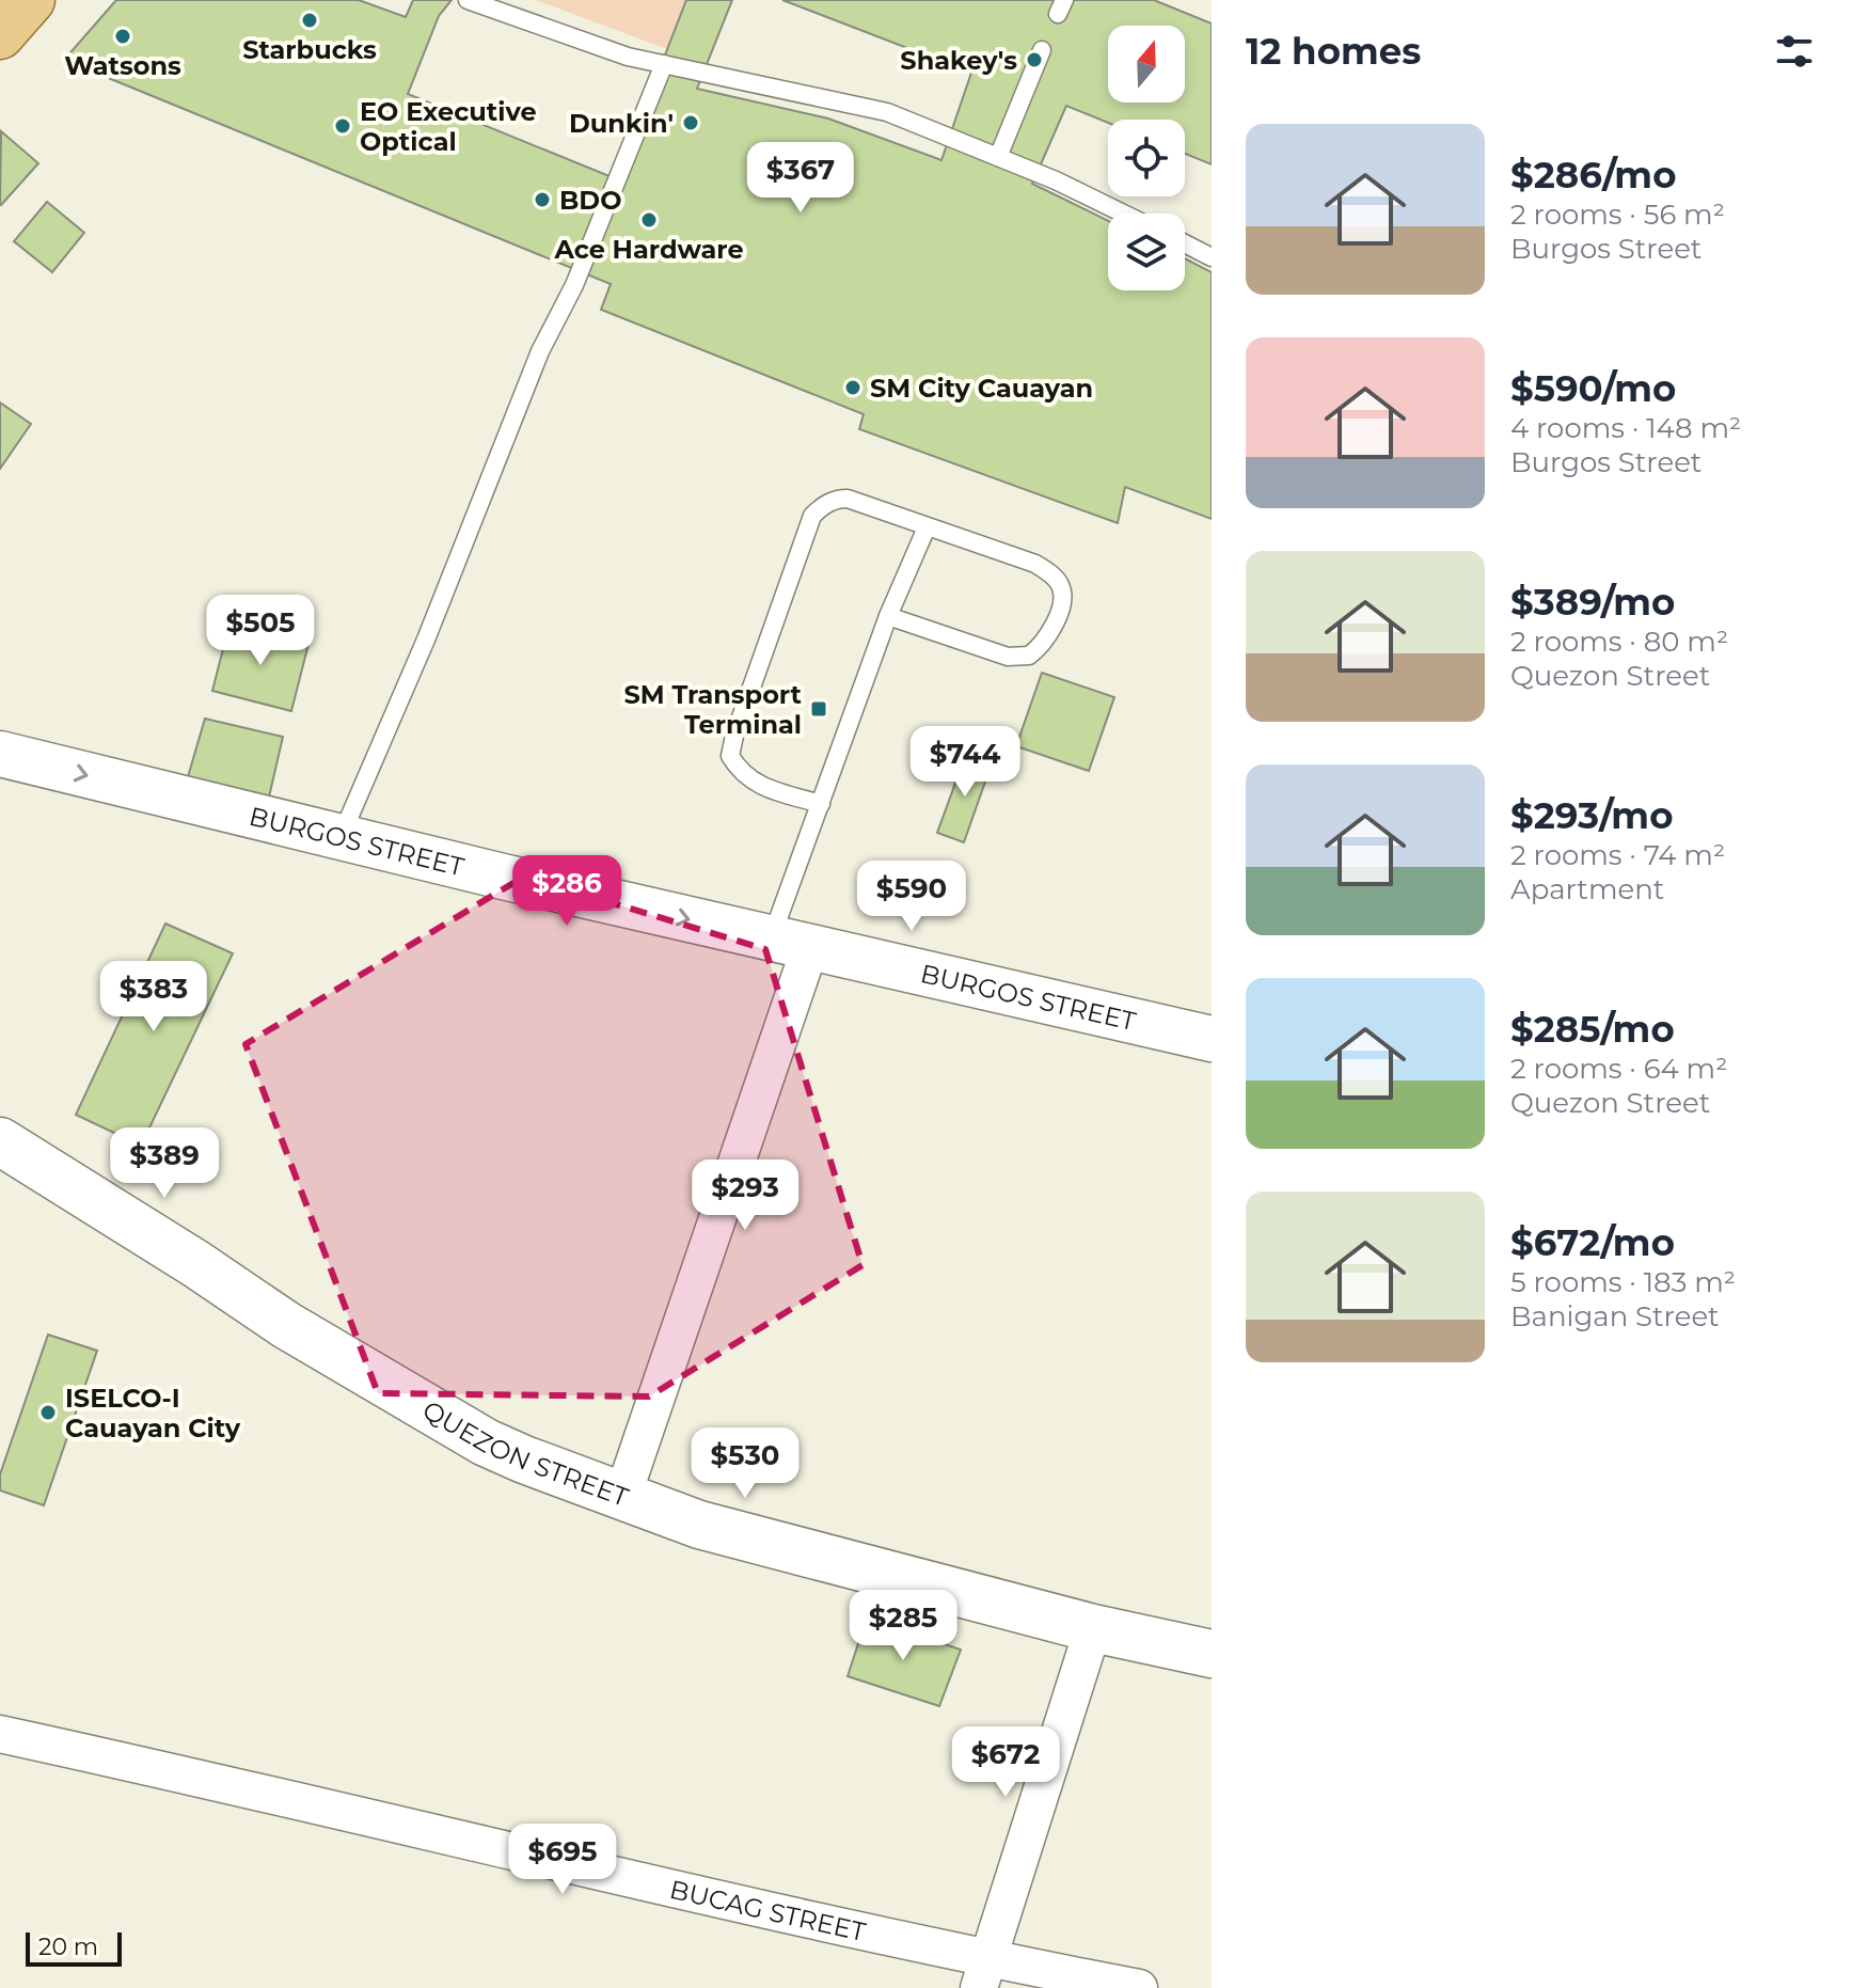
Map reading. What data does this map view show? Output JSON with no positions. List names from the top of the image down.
{
  "streets": {
    "main road": ["QUEZON STREET"],
    "street": ["BURGOS STREET", "BUCAG STREET"]
  },
  "one_way": ["BURGOS STREET"],
  "places": {
    "other": [
      "Starbucks",
      "Watsons",
      "Shakey's",
      "Dunkin'",
      "EO Executive Optical",
      "BDO",
      "Ace Hardware",
      "SM City Cauayan",
      "ISELCO-I Cauayan City"
    ],
    "transit": ["SM Transport Terminal"]
  },
  "scale_bar": "20 m",
  "north": "top",
  "page": {
    "heading": "12 homes",
    "list": [
      {
        "name": "$286/mo",
        "note": "2 rooms · 56 m² · Burgos Street"
      },
      {
        "name": "$590/mo",
        "note": "4 rooms · 148 m² · Burgos Street"
      },
      {
        "name": "$389/mo",
        "note": "2 rooms · 80 m² · Quezon Street"
      },
      {
        "name": "$293/mo",
        "note": "2 rooms · 74 m² · Apartment"
      },
      {
        "name": "$285/mo",
        "note": "2 rooms · 64 m² · Quezon Street"
      },
      {
        "name": "$672/mo",
        "note": "5 rooms · 183 m² · Banigan Street"
      }
    ],
    "price": [
      "$367",
      "$505",
      "$744",
      "$286",
      "$590",
      "$383",
      "$389",
      "$293",
      "$530",
      "$285",
      "$672",
      "$695"
    ],
    "scale": "20 m"
  }
}
